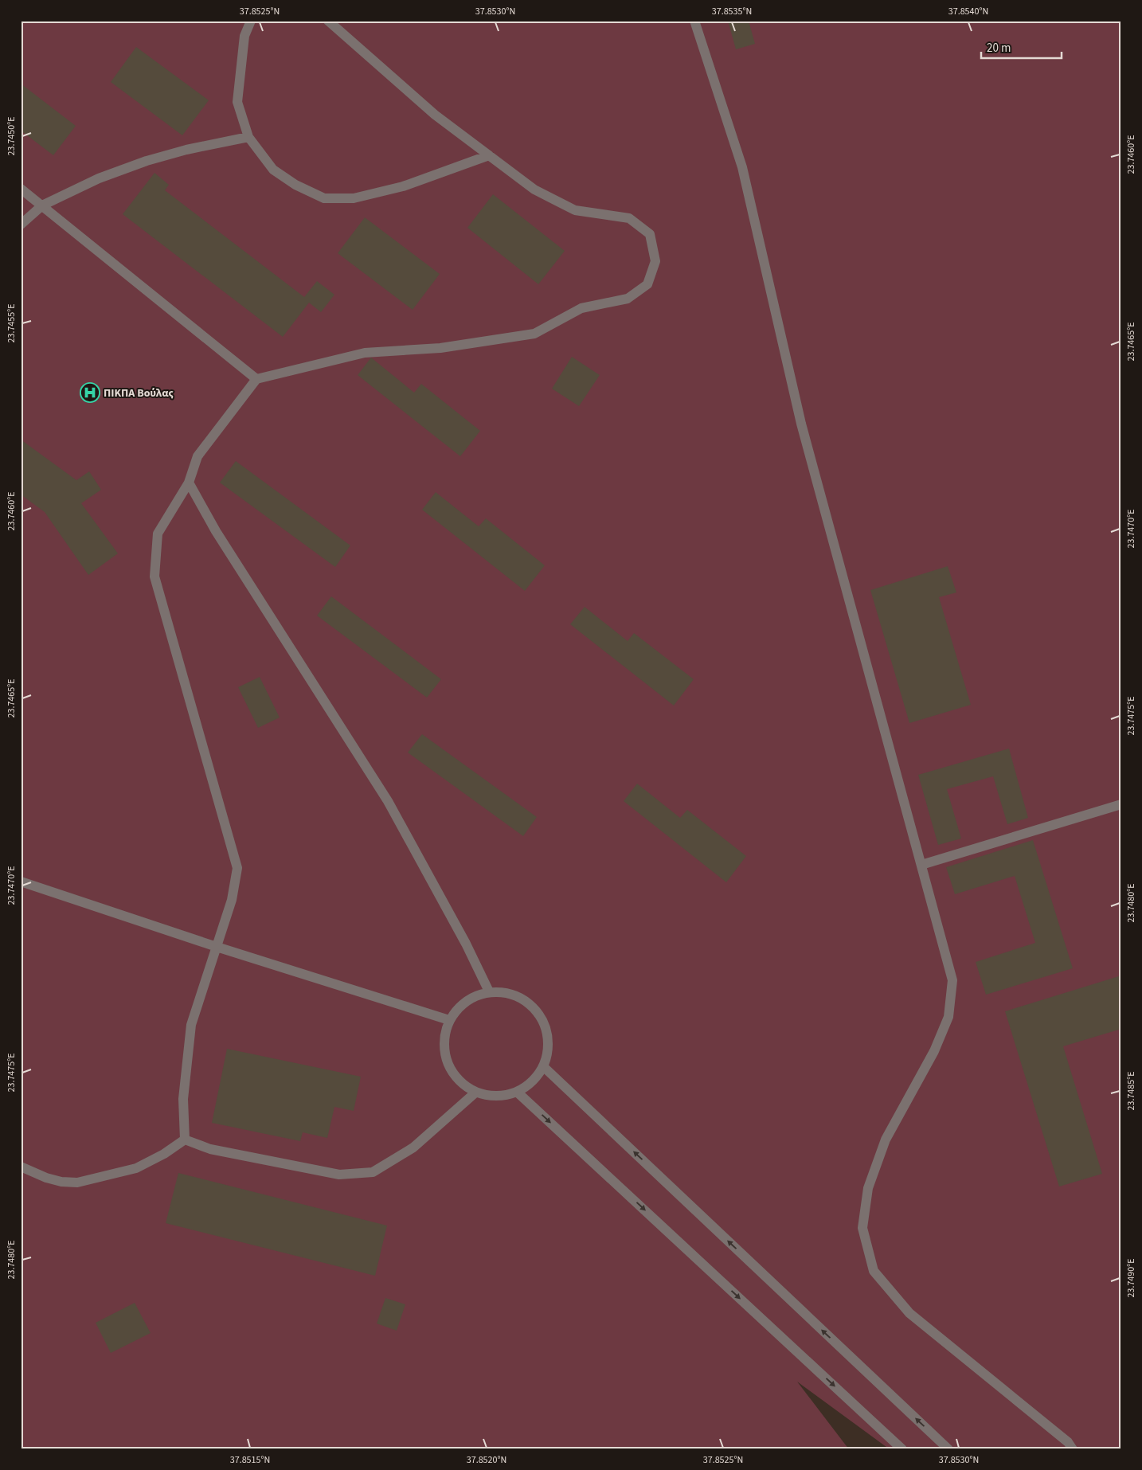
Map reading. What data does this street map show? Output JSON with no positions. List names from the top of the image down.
{
  "places": {
    "hospital": ["ΠΙΚΠΑ Βούλας"]
  },
  "scale_bar": "20 m",
  "coordinates": [
    "37.8525°N",
    "37.8530°N",
    "37.8535°N",
    "37.8540°N",
    "23.7450°E",
    "23.7460°E",
    "23.7455°E",
    "23.7465°E",
    "23.7470°E",
    "23.7475°E",
    "23.7480°E",
    "23.7485°E",
    "23.7490°E",
    "37.8515°N",
    "37.8520°N"
  ]
}
